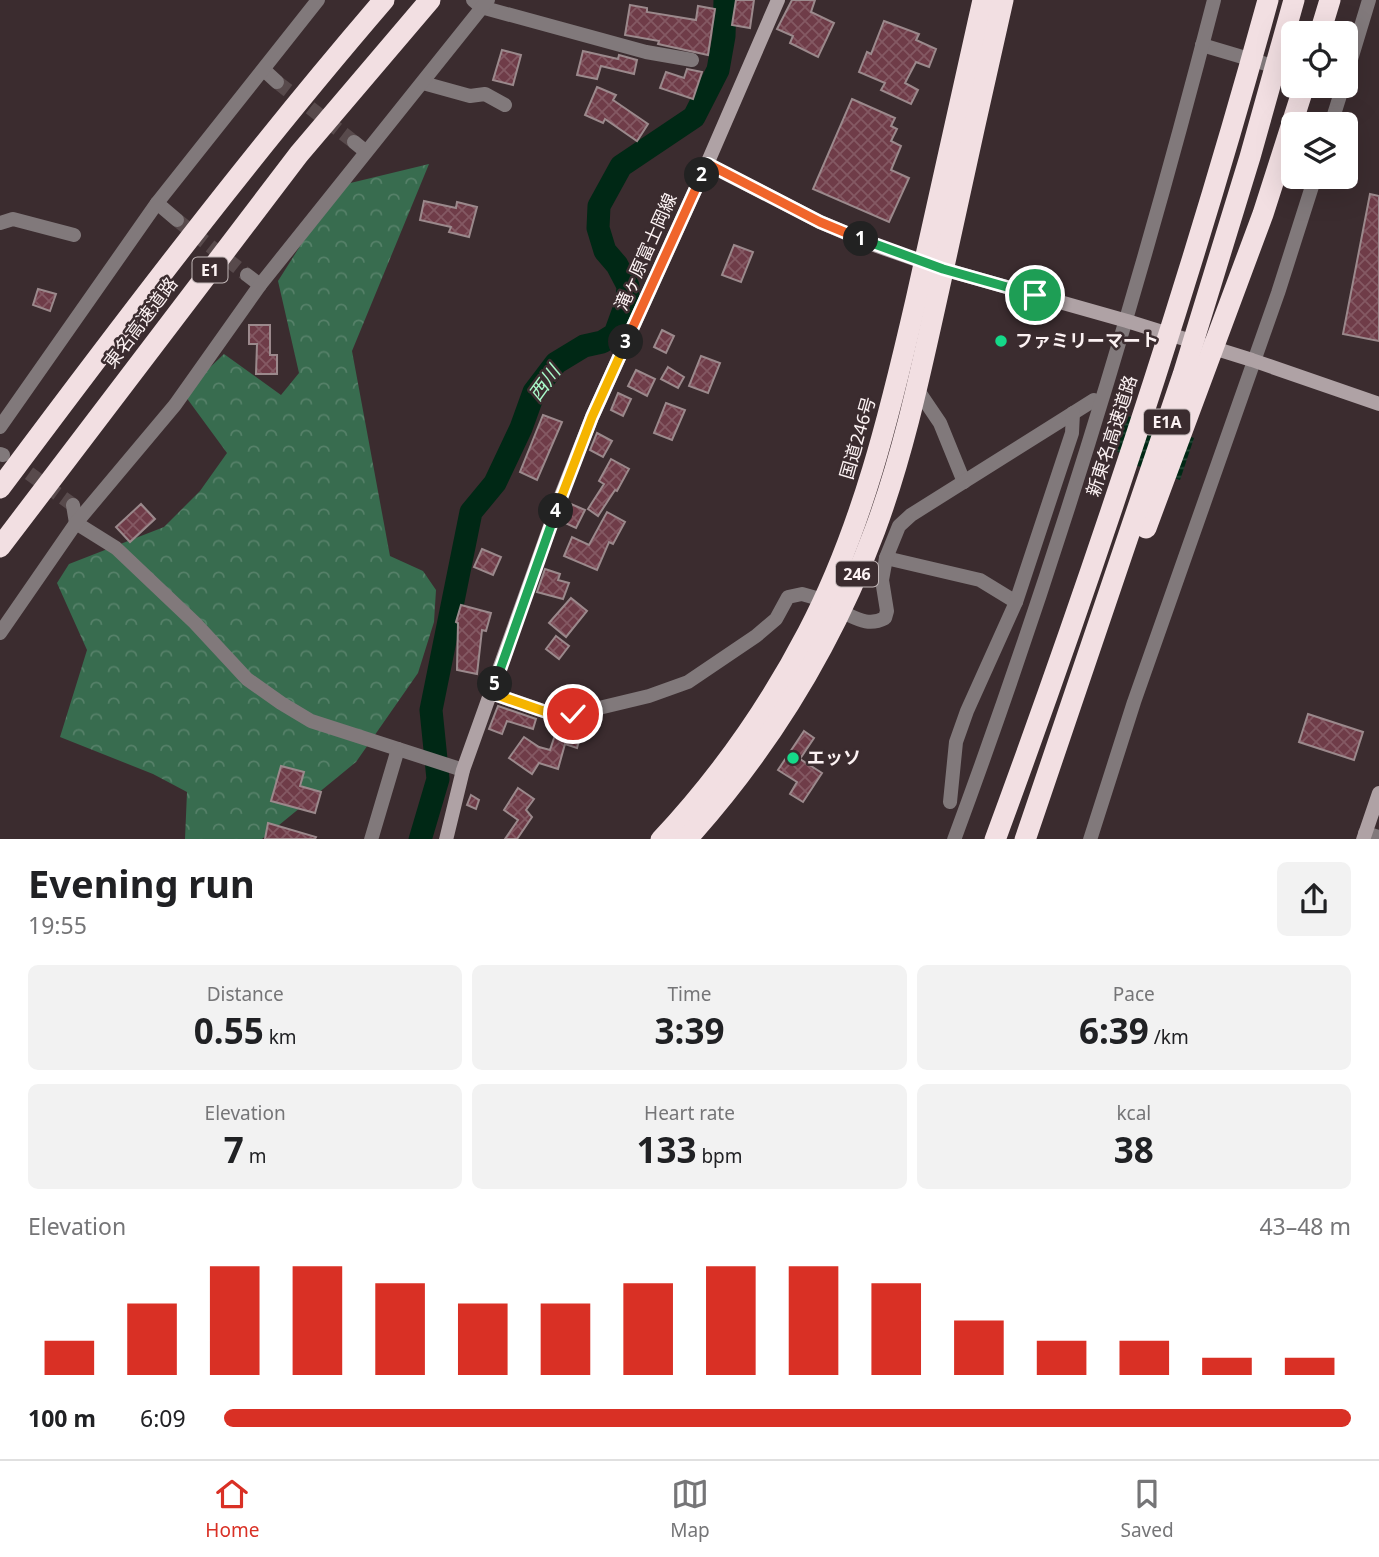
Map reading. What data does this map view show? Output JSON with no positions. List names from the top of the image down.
{
  "streets": {
    "highway": [
      "E1",
      "東名高速道路",
      "E1A",
      "新東名高速道路",
      "国道246号",
      "246"
    ],
    "main road": ["滝ヶ原富士岡線"]
  },
  "water": ["西川"],
  "places": ["ファミリーマート", "エッソ"],
  "page": {
    "pins": [
      "2",
      "1",
      "3",
      "4",
      "5"
    ],
    "heading": ["Evening run", "19:55"],
    "stats": [
      ["Distance", "0.55 km"],
      ["Time", "3:39"],
      ["Pace", "6:39 /km"],
      ["Elevation", "7 m"],
      ["Heart rate", "133 bpm"],
      ["kcal", "38"]
    ],
    "chart": ["Elevation", "43–48 m"],
    "list": [
      {
        "name": "100 m",
        "note": "6:09"
      }
    ],
    "tabs": ["Home", "Map", "Saved"]
  }
}
